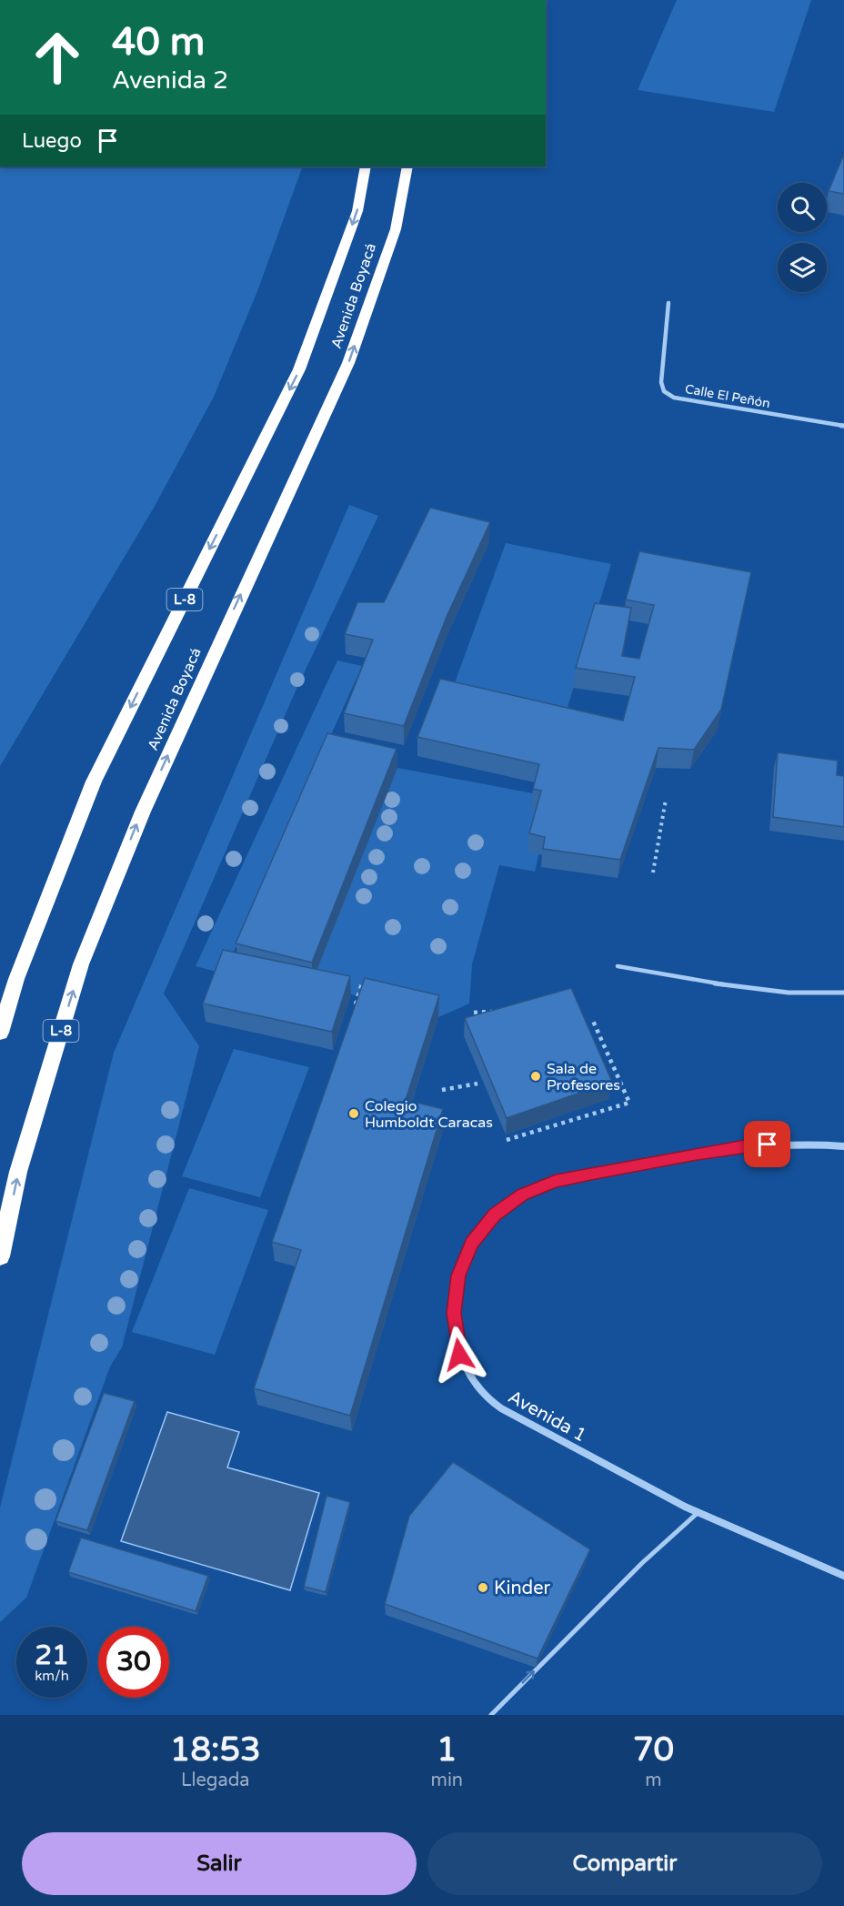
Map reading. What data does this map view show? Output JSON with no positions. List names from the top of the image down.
{
  "streets": {
    "highway": ["Avenida Boyacá", "L-8"],
    "street": ["Calle El Peñón", "Avenida 1"]
  },
  "places": ["Sala de Profesores", "Colegio Humboldt Caracas", "Kinder"],
  "page": {
    "turn": ["40 m", "Avenida 2"],
    "then": "Luego",
    "speed": "21 km/h",
    "limit": "30",
    "eta": [
      "18:53",
      "Llegada",
      "1",
      "min",
      "70",
      "m"
    ],
    "buttons": ["Salir", "Compartir"]
  }
}
